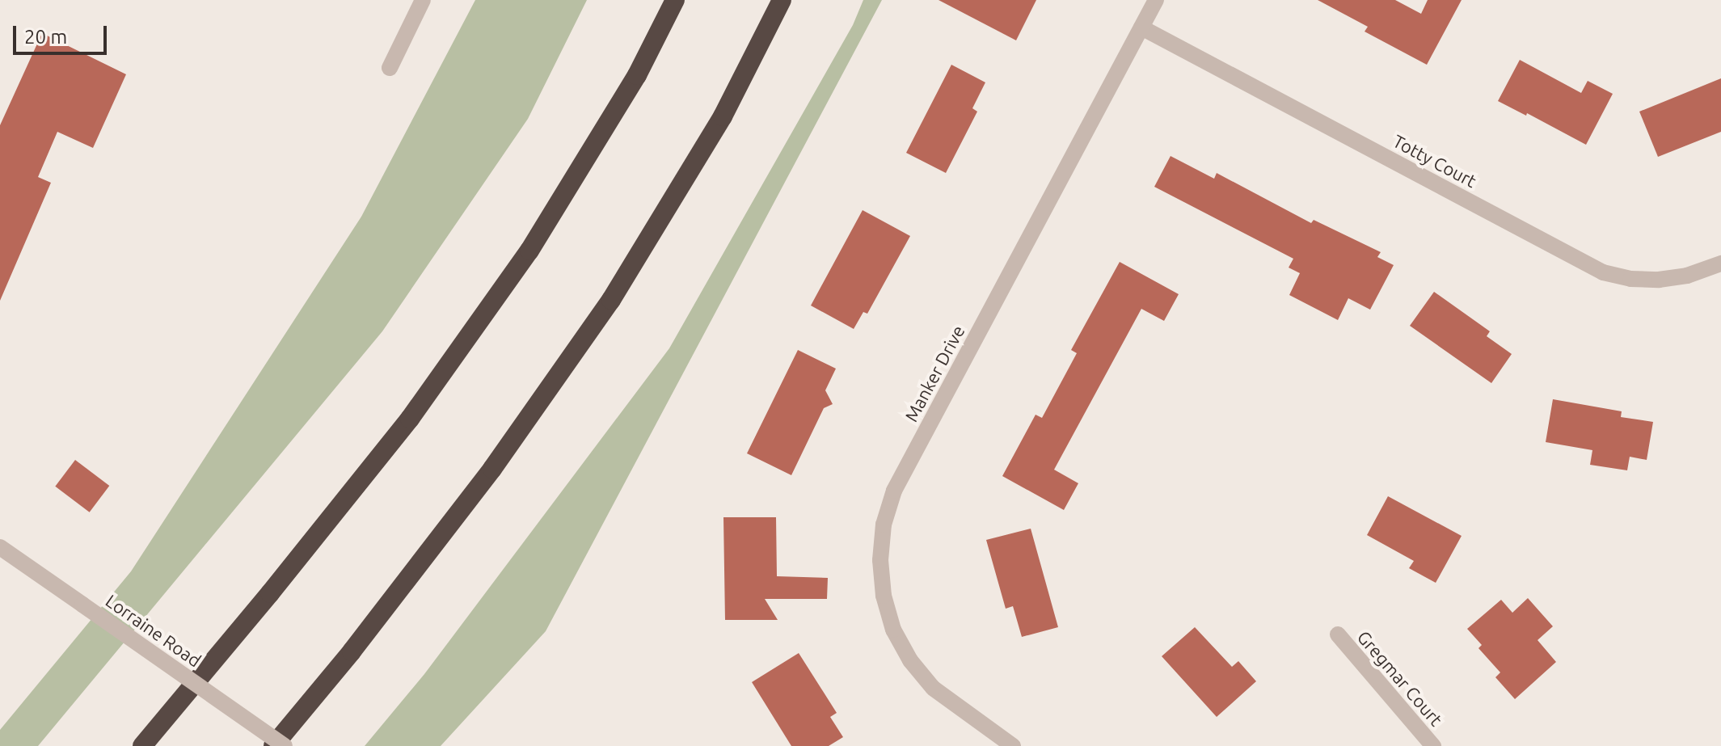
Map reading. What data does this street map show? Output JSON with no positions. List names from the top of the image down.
{
  "streets": {
    "street": [
      "Totty Court",
      "Manker Drive",
      "Lorraine Road",
      "Gregmar Court"
    ]
  },
  "crossings": [
    ["Totty Court", "Manker Drive"]
  ],
  "scale_bar": "20 m"
}
